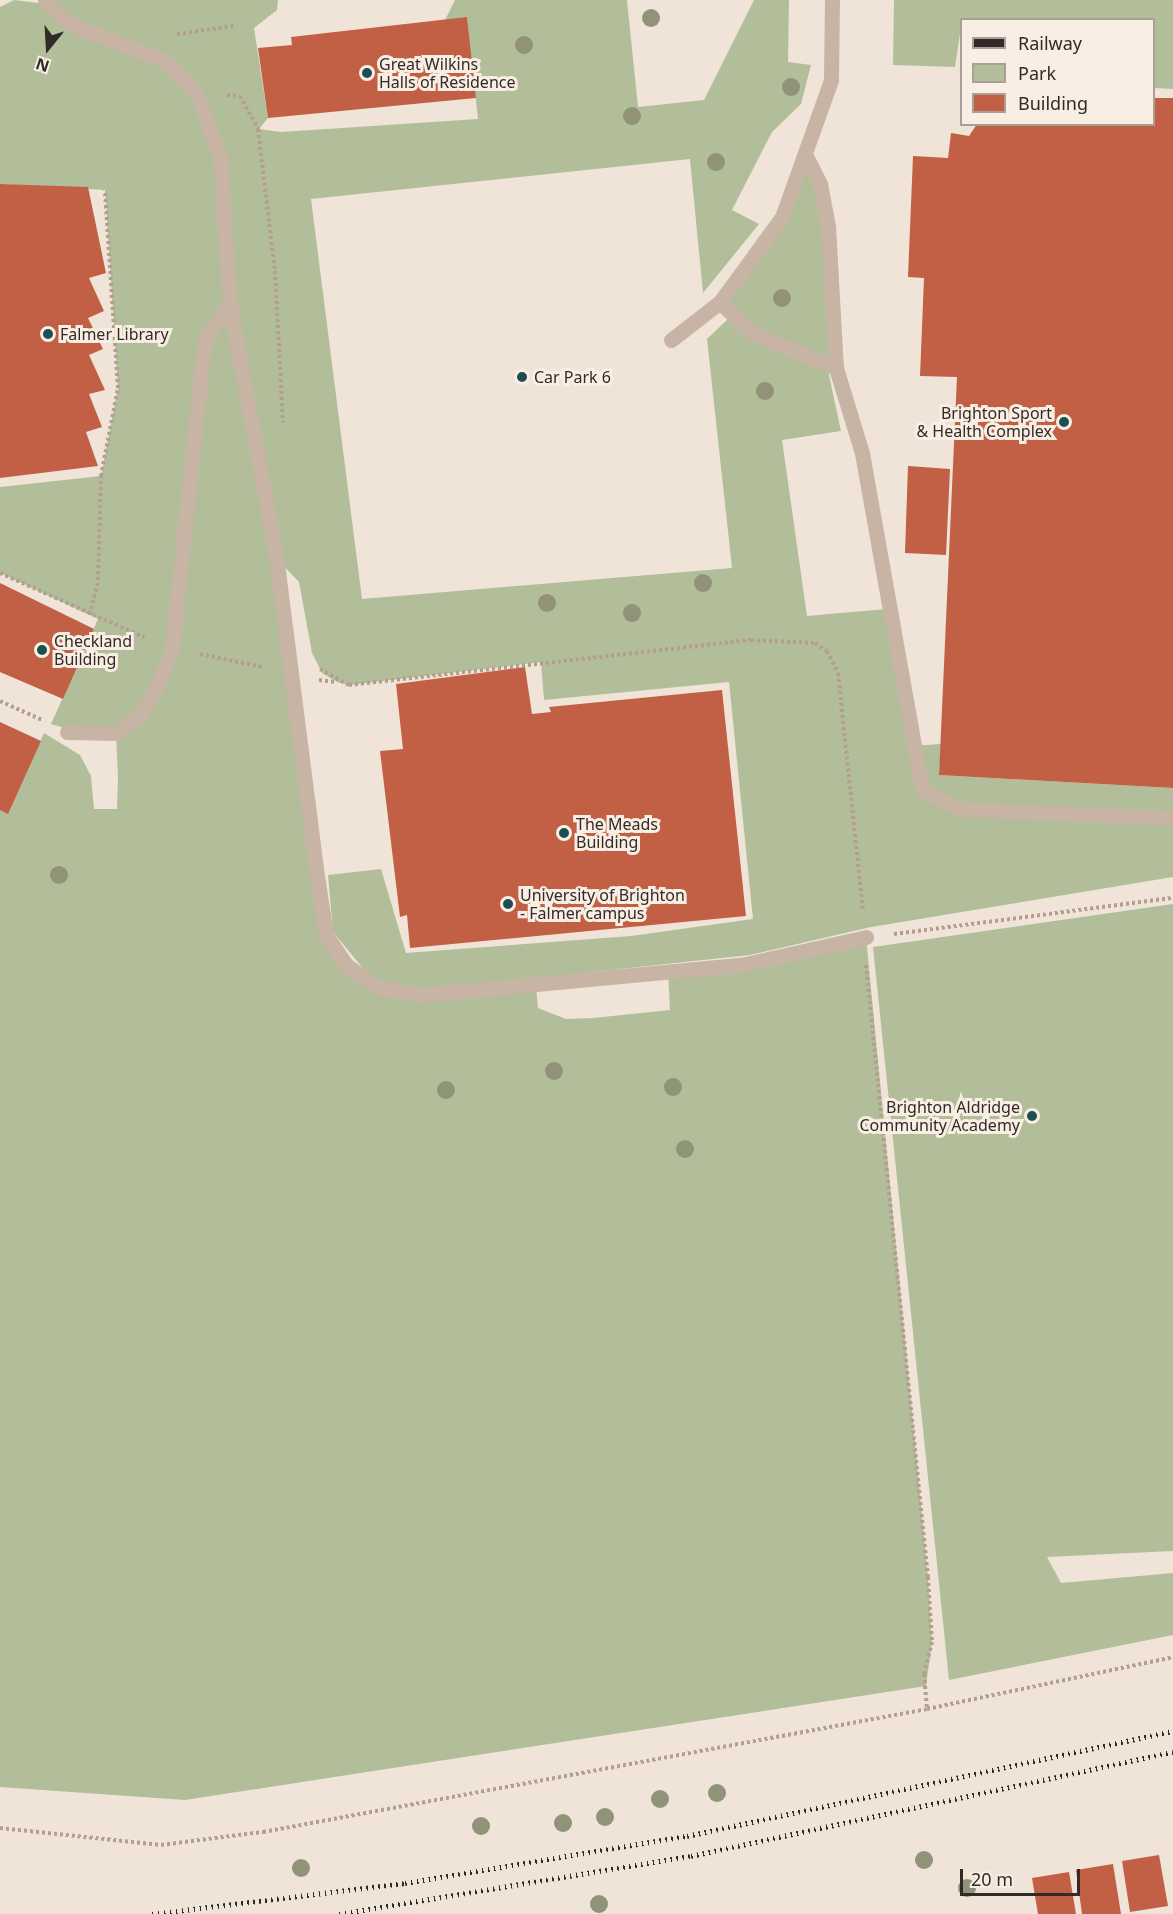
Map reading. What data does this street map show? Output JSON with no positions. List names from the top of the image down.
{
  "places": [
    "Great Wilkins Halls of Residence",
    "Falmer Library",
    "Car Park 6",
    "Brighton Sport & Health Complex",
    "Checkland Building",
    "The Meads Building",
    "University of Brighton - Falmer campus",
    "Brighton Aldridge Community Academy"
  ],
  "legend": ["Railway", "Park", "Building"],
  "scale_bar": "20 m",
  "north": "bottom"
}
